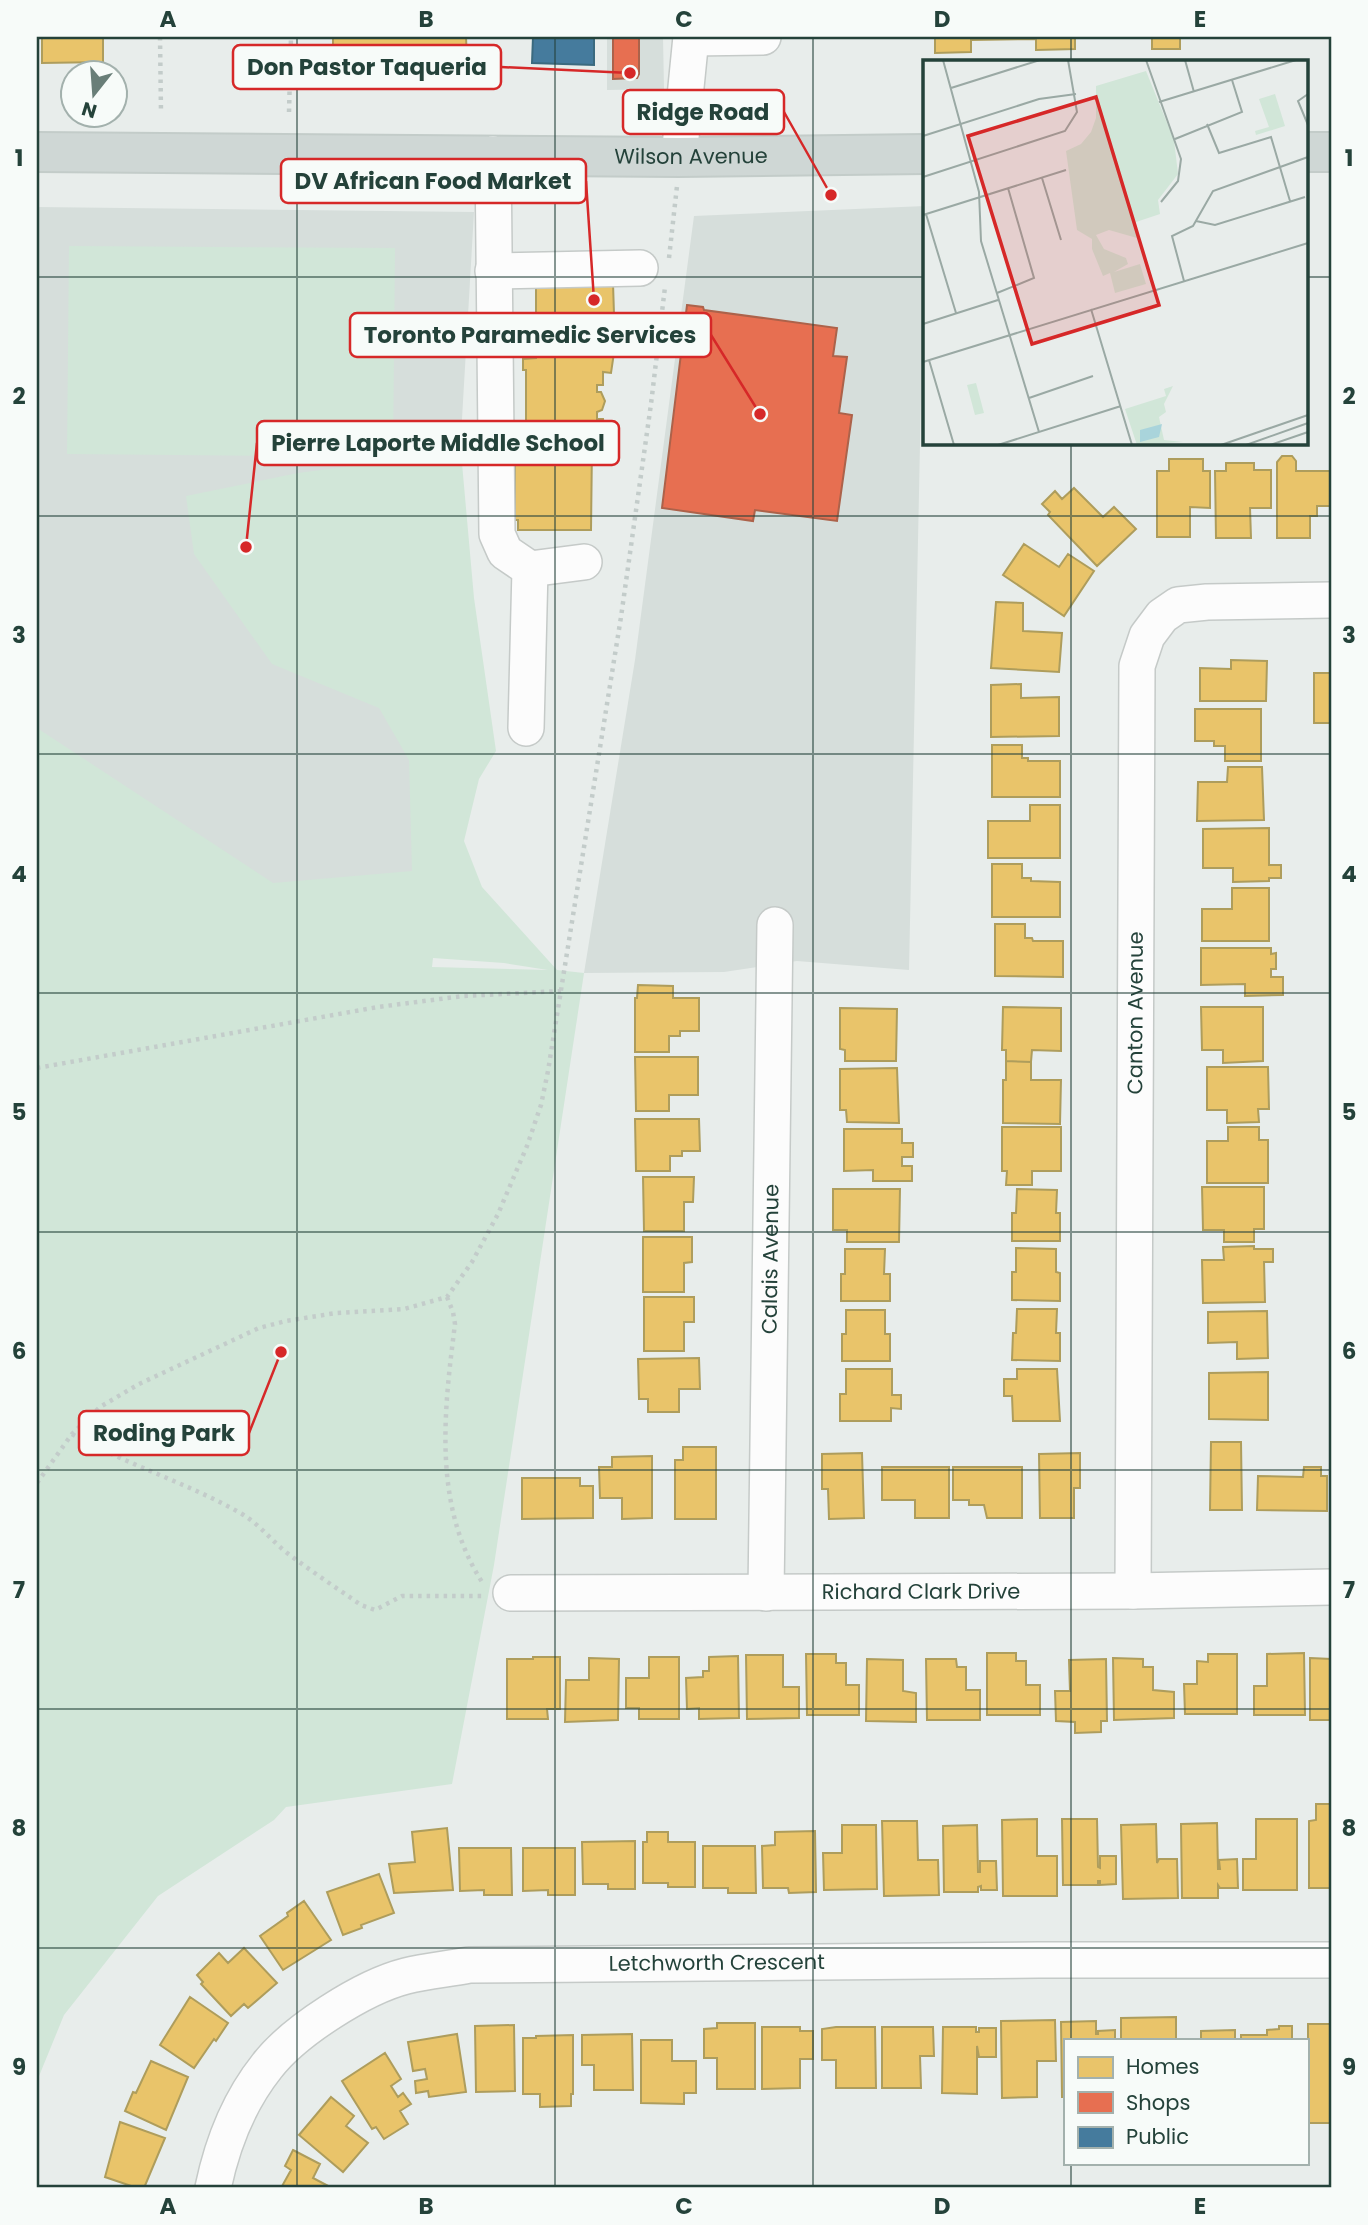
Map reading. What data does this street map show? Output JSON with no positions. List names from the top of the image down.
{
  "streets": {
    "main road": ["Wilson Avenue"],
    "street": [
      "Canton Avenue",
      "Calais Avenue",
      "Richard Clark Drive",
      "Letchworth Crescent"
    ]
  },
  "crossings": [
    ["Canton Avenue", "Richard Clark Drive"],
    ["Calais Avenue", "Richard Clark Drive"]
  ],
  "places": [
    "Don Pastor Taqueria",
    "Ridge Road",
    "DV African Food Market",
    "Toronto Paramedic Services",
    "Pierre Laporte Middle School",
    "Roding Park"
  ],
  "legend": ["Homes", "Shops", "Public"],
  "north": "bottom",
  "grid": {
    "columns": [
      "A",
      "B",
      "C",
      "D",
      "E"
    ],
    "rows": [
      "1",
      "2",
      "3",
      "4",
      "5",
      "6",
      "7",
      "8",
      "9"
    ]
  }
}
